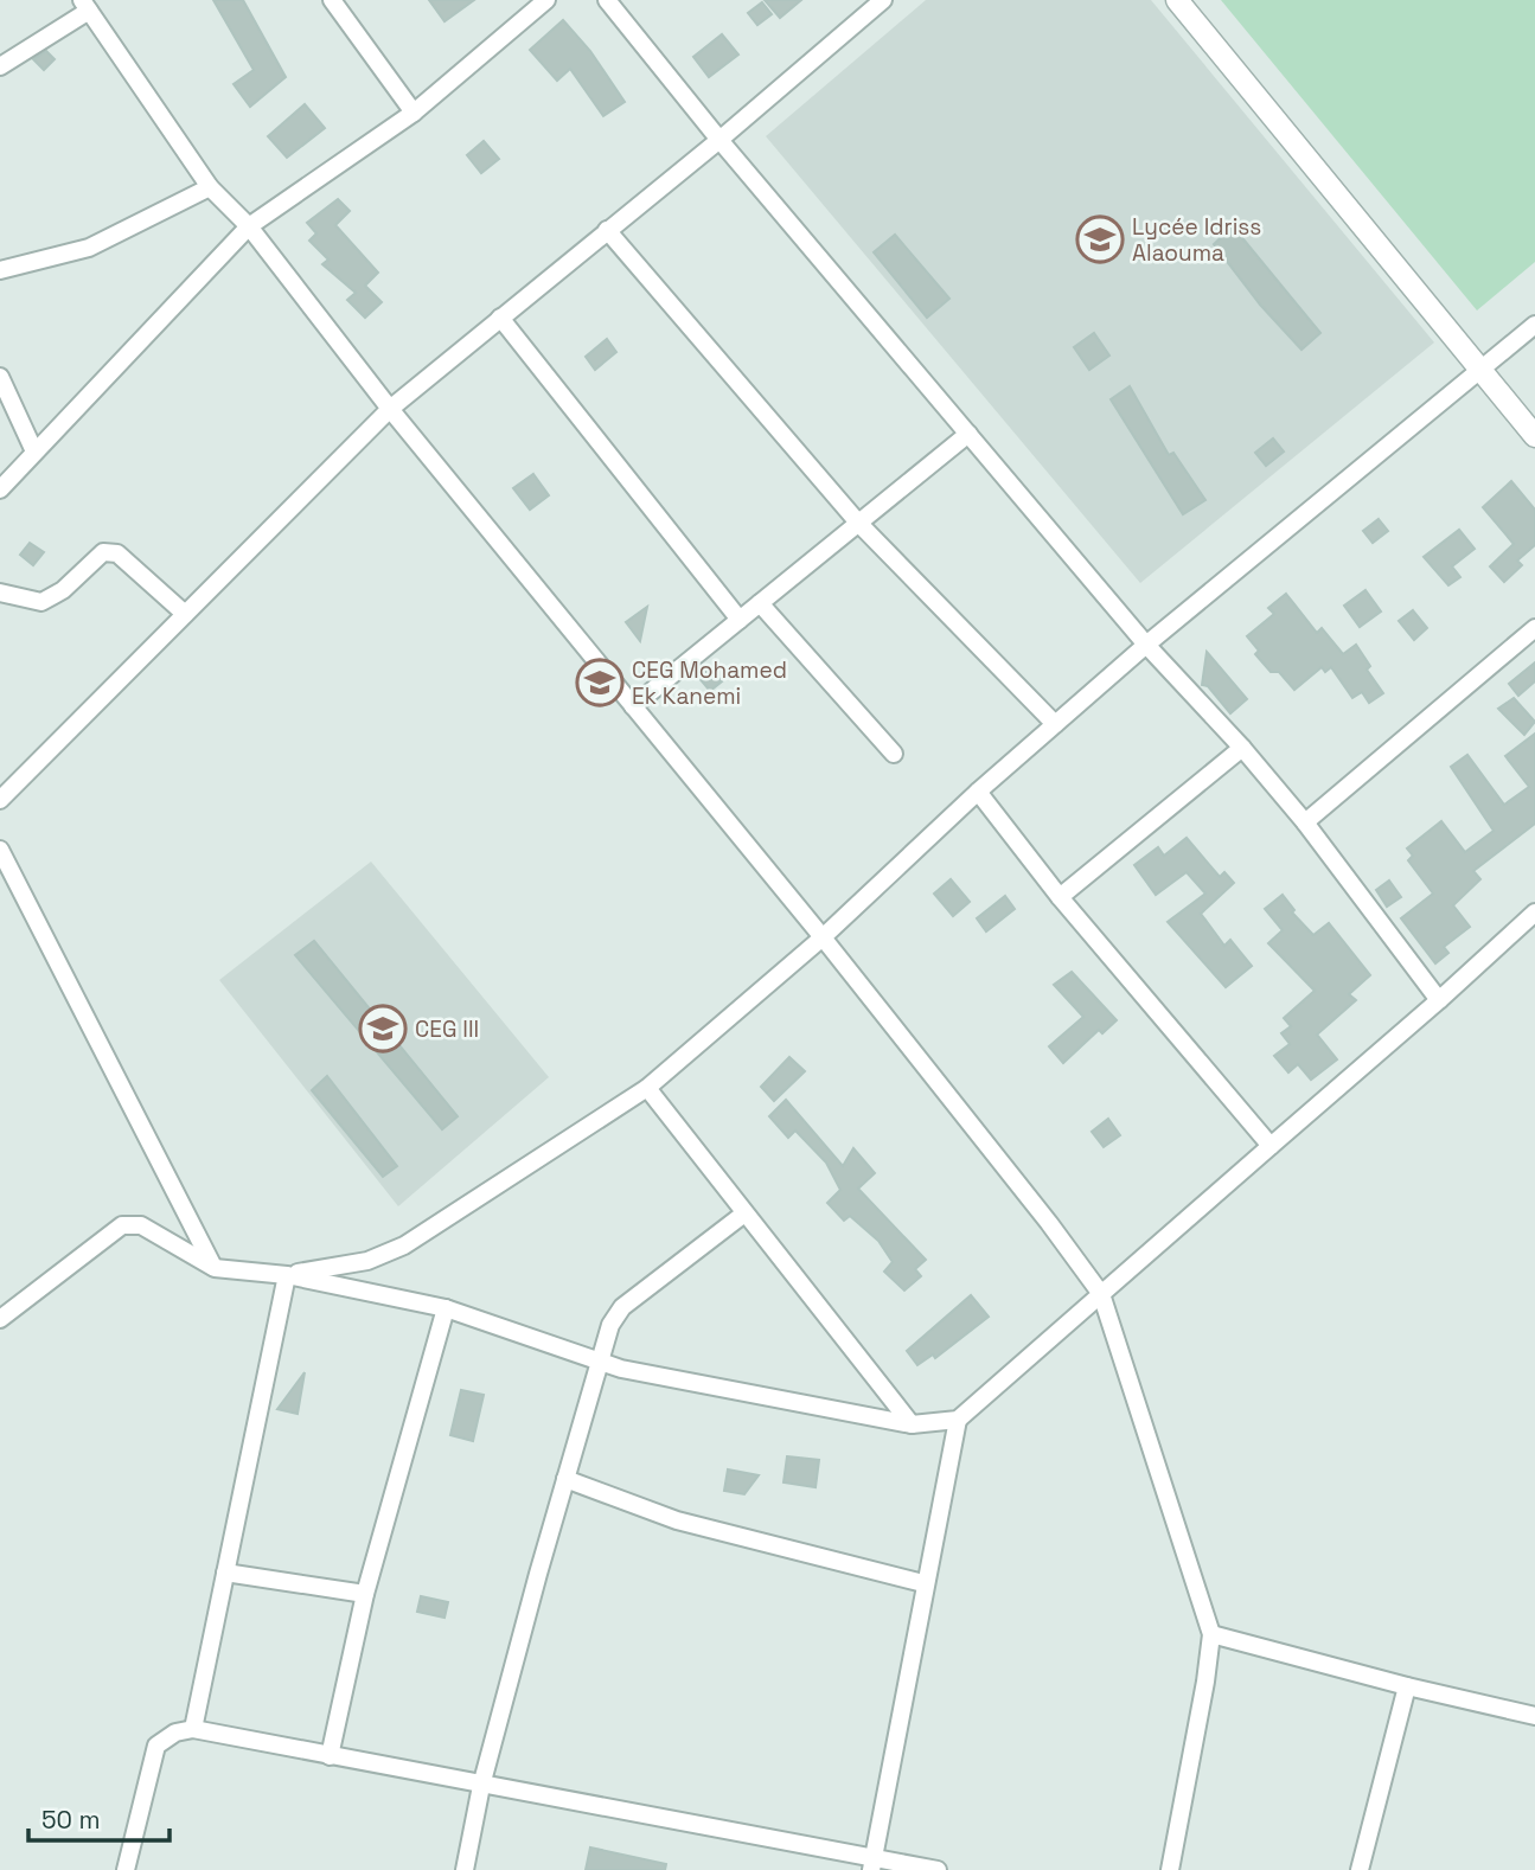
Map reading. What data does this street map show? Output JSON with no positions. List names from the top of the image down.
{
  "places": {
    "school or university": ["Lycée Idriss Alaouma", "CEG Mohamed Ek Kanemi", "CEG III"]
  },
  "scale_bar": "50 m"
}
